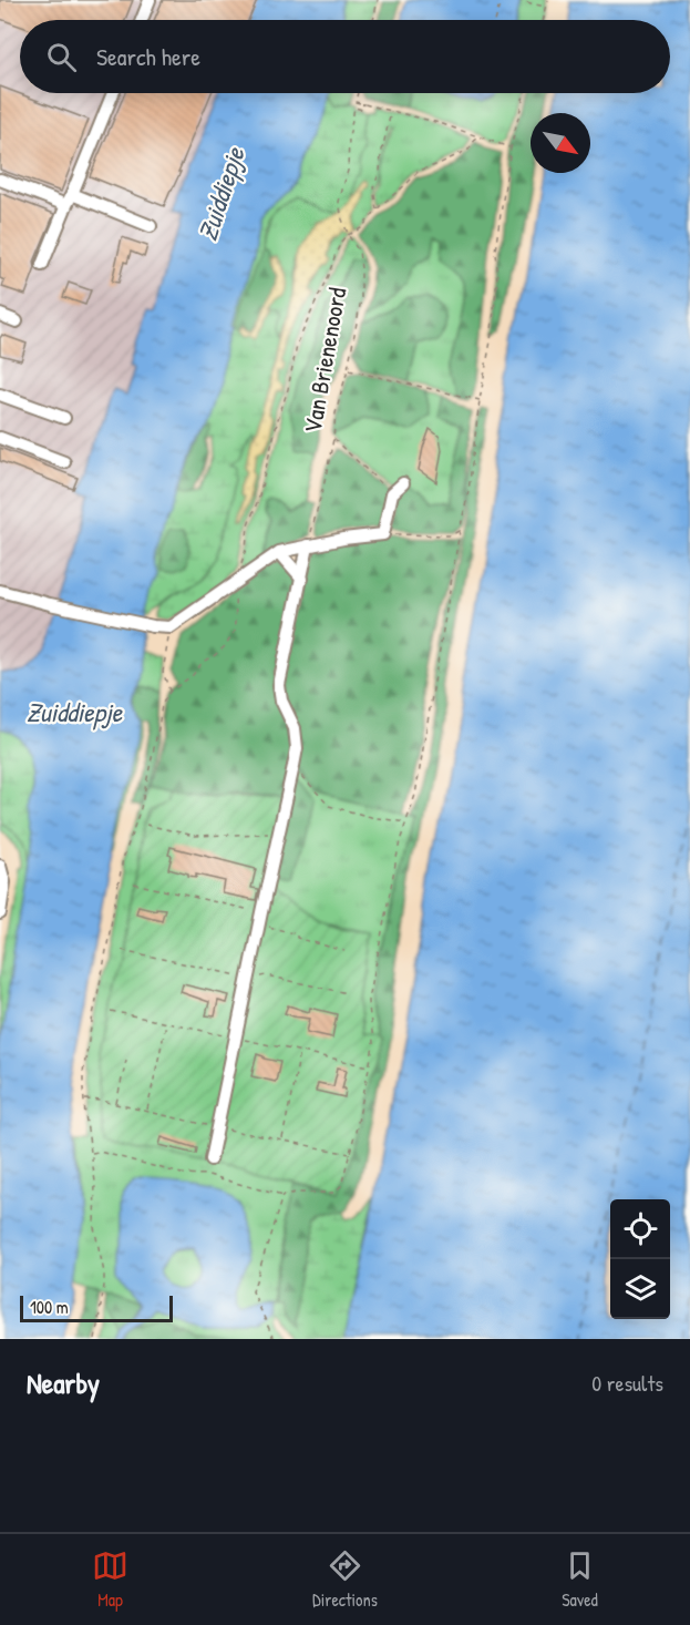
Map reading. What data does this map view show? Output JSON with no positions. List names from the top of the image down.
{
  "streets": {
    "path": ["Van Brienenoord"]
  },
  "water": ["Zuiddiepje"],
  "scale_bar": "100 m",
  "north": "bottom right",
  "page": {
    "search": "Search here",
    "scale": "100 m",
    "heading": ["Nearby", "0 results"],
    "nav": ["Map", "Directions", "Saved"]
  }
}
